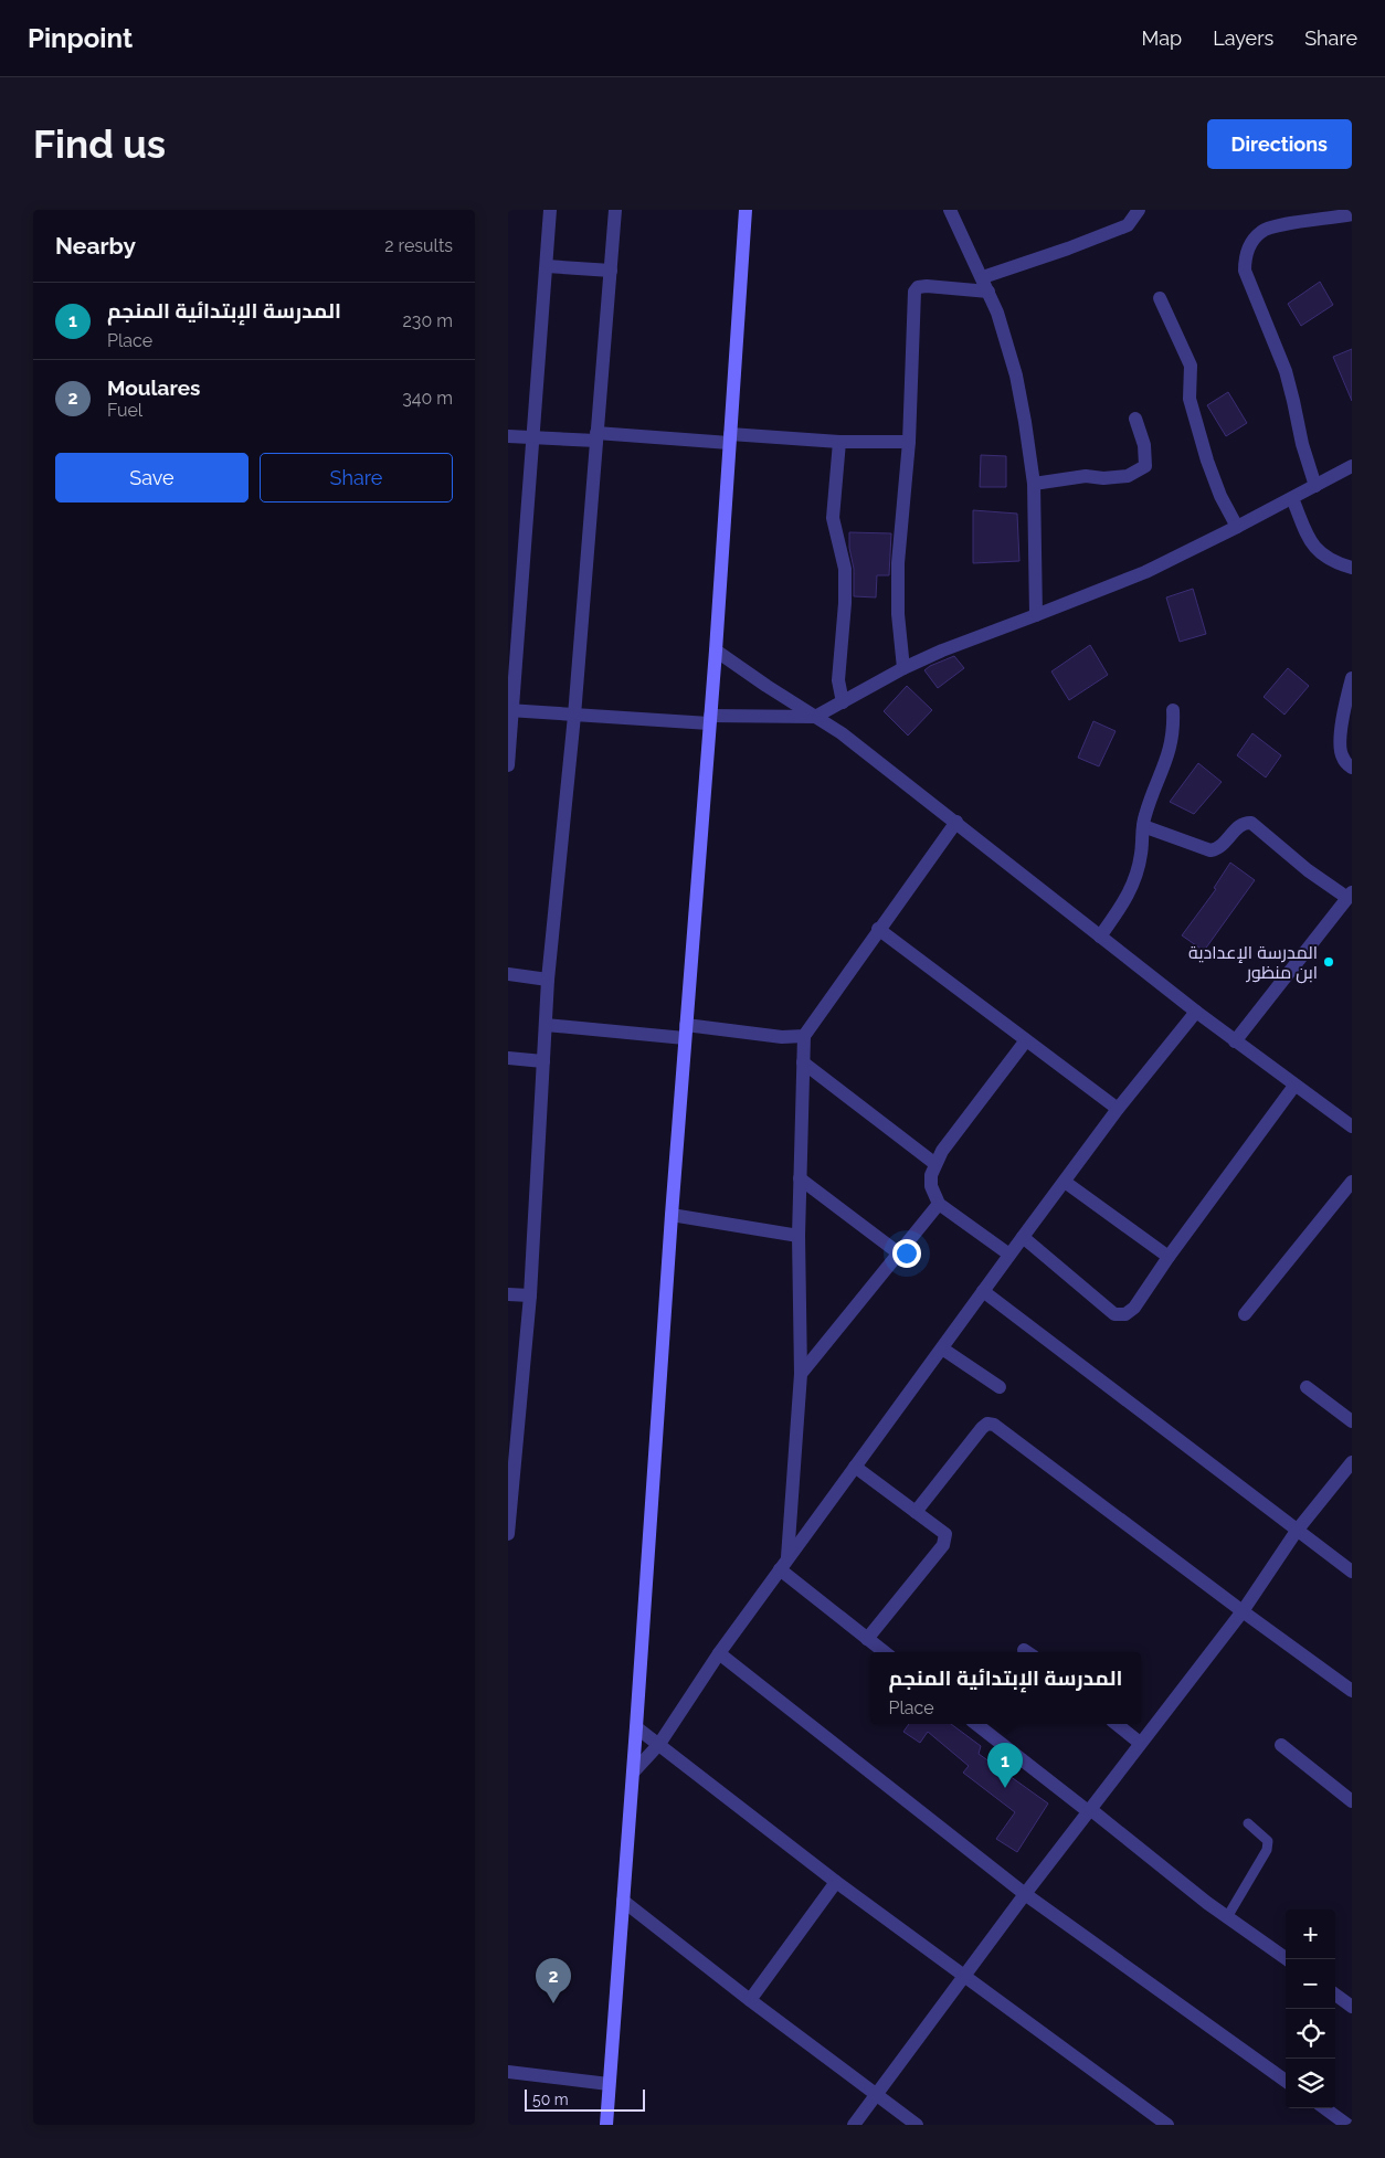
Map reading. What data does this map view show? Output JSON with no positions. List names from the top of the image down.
{
  "places": ["المدرسة الإعدادية ابن منظور"],
  "scale_bar": "50 m",
  "page": {
    "header": "Pinpoint",
    "nav": ["Map", "Layers", "Share"],
    "buttons": [
      "Directions",
      ["Save", "Share"]
    ],
    "title": "Find us",
    "heading": ["Nearby", "2 results"],
    "list": [
      {
        "mark": "1",
        "name": "المدرسة الإبتدائية المنجم",
        "note": "Place",
        "value": "230 m"
      },
      {
        "mark": "2",
        "name": "Moulares",
        "note": "Fuel",
        "value": "340 m"
      }
    ],
    "popup": ["المدرسة الإبتدائية المنجم", "Place"],
    "pins": ["1", "2"],
    "map_buttons": ["+", "−"],
    "scale": "50 m"
  }
}
